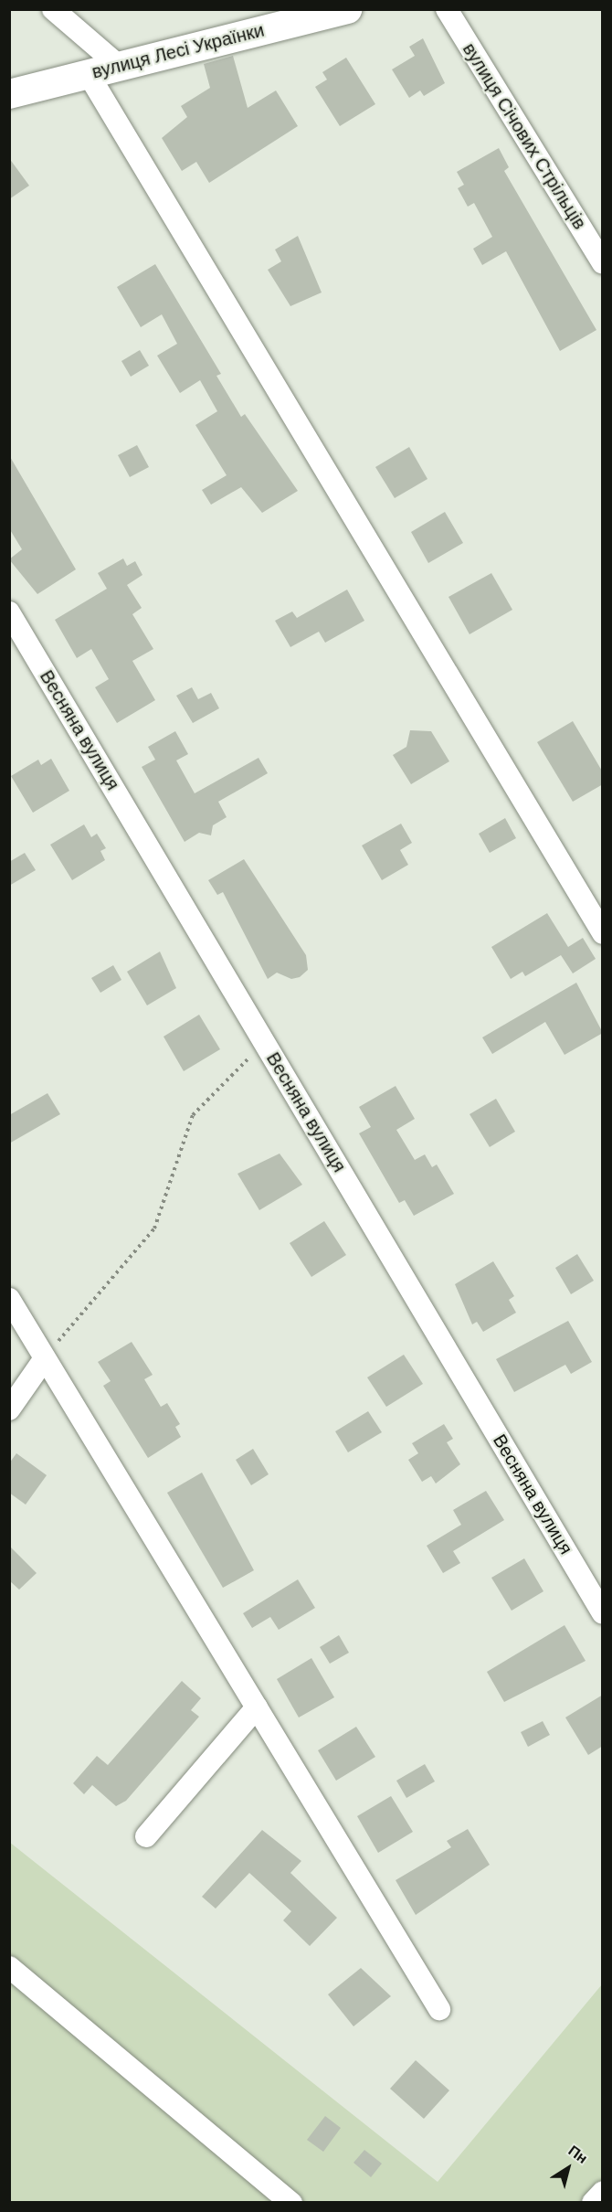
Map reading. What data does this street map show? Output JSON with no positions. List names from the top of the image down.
{
  "streets": {
    "street": ["вулиця Лесі Українки", "вулиця Січових Стрільців", "Весняна вулиця"]
  },
  "north": "top right"
}
